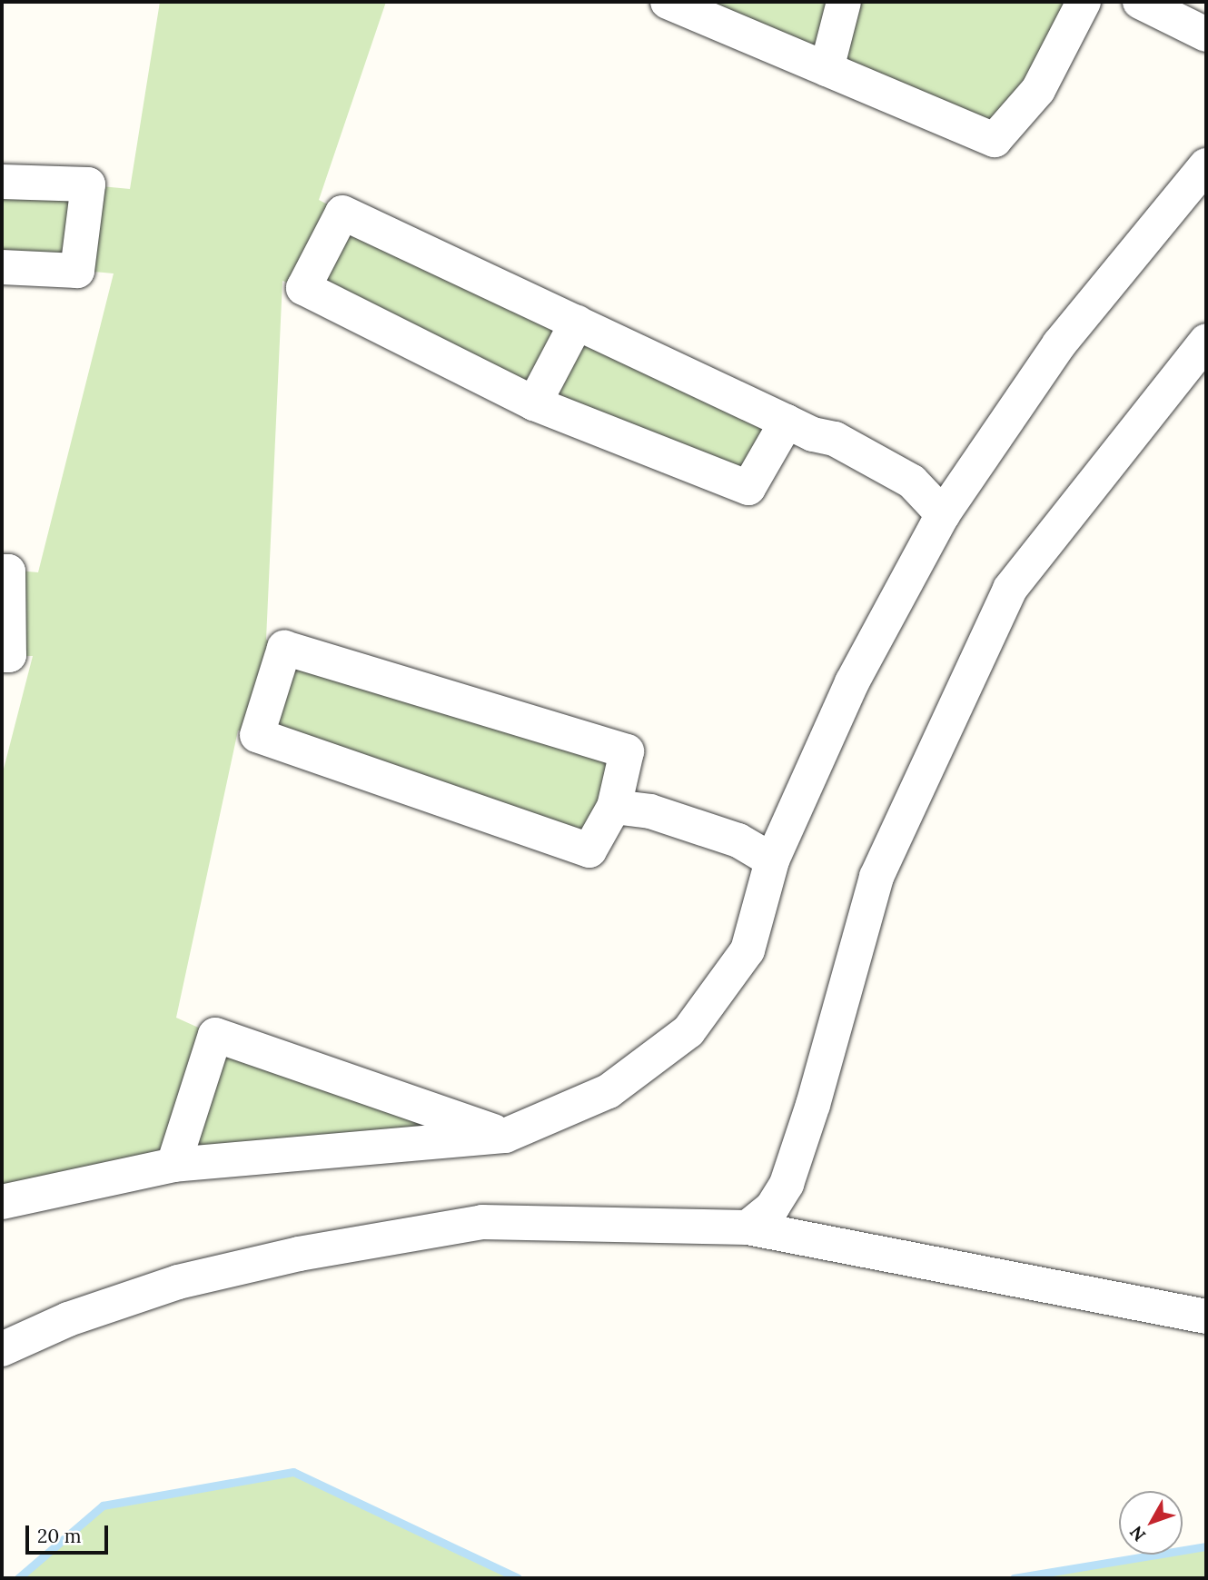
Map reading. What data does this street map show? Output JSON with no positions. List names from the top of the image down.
{
  "scale_bar": "20 m",
  "north": "bottom left"
}
